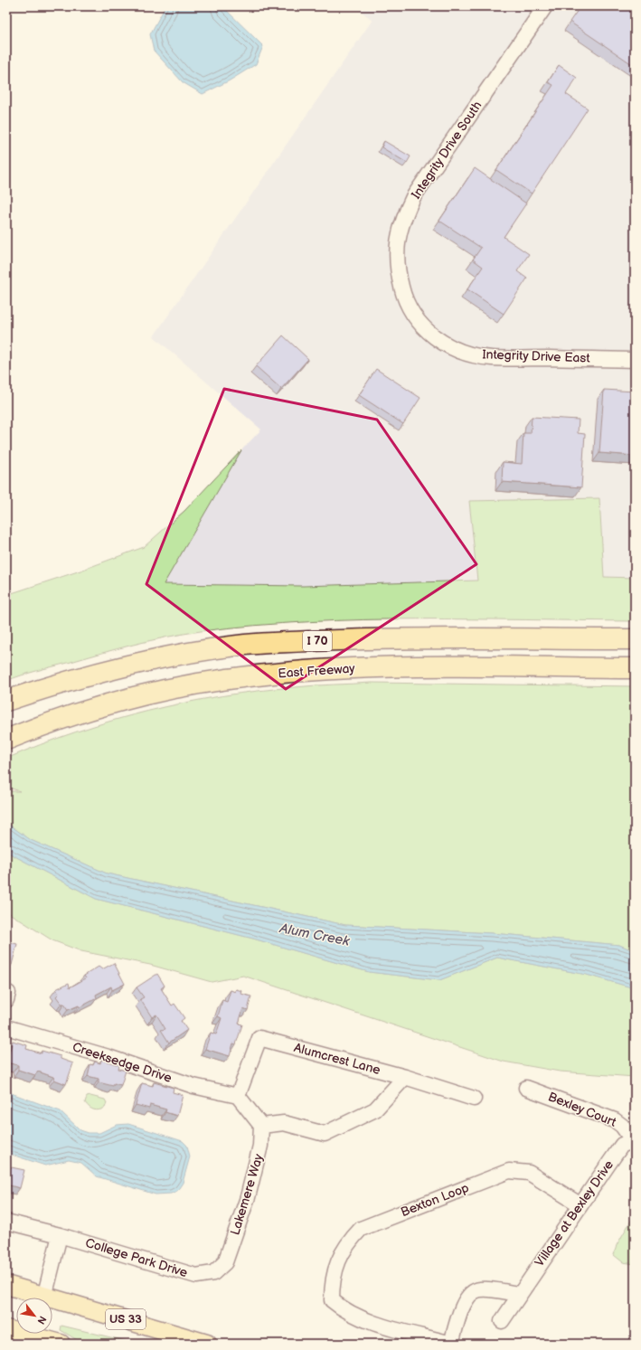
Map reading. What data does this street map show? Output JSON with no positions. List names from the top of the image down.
{
  "streets": {
    "highway": ["I 70", "East Freeway"],
    "main road": ["US 33"],
    "street": [
      "Integrity Drive South",
      "Integrity Drive East",
      "Alumcrest Lane",
      "Creeksedge Drive",
      "Bexley Court",
      "Lakemere Way",
      "Bexton Loop",
      "Village at Bexley Drive",
      "College Park Drive"
    ]
  },
  "crossings": [
    ["Integrity Drive South", "Integrity Drive East"],
    ["Alumcrest Lane", "Creeksedge Drive"],
    ["Bexley Court", "Village at Bexley Drive"],
    ["Lakemere Way", "College Park Drive"],
    ["Bexton Loop", "Village at Bexley Drive"]
  ],
  "water": ["Alum Creek"],
  "north": "bottom right"
}
